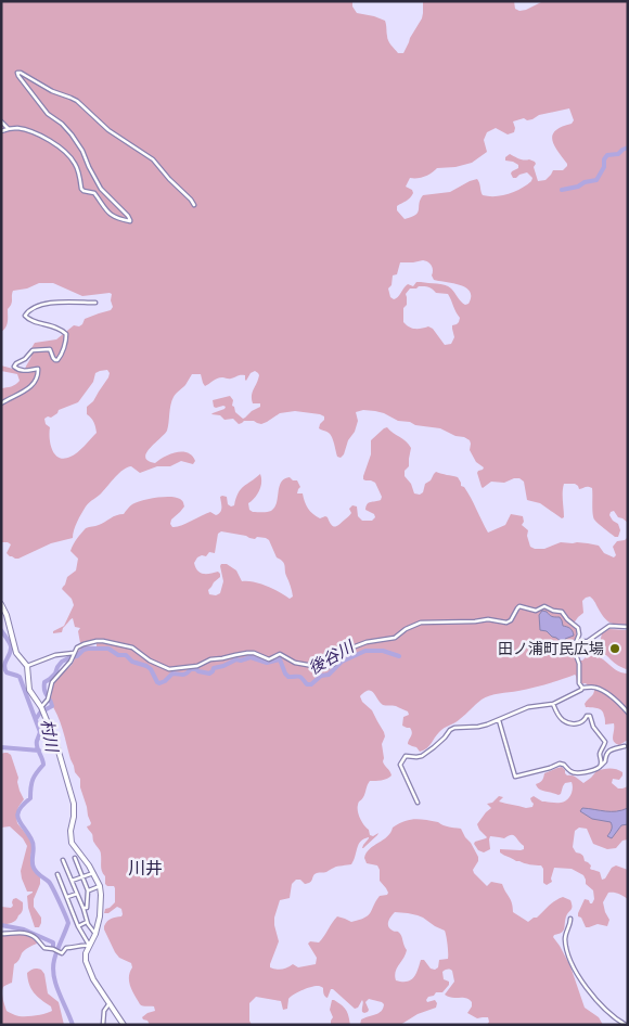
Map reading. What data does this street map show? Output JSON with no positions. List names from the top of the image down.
{
  "districts": ["川井"],
  "water": ["後谷川", "村川"],
  "places": ["田ノ浦町民広場"]
}
